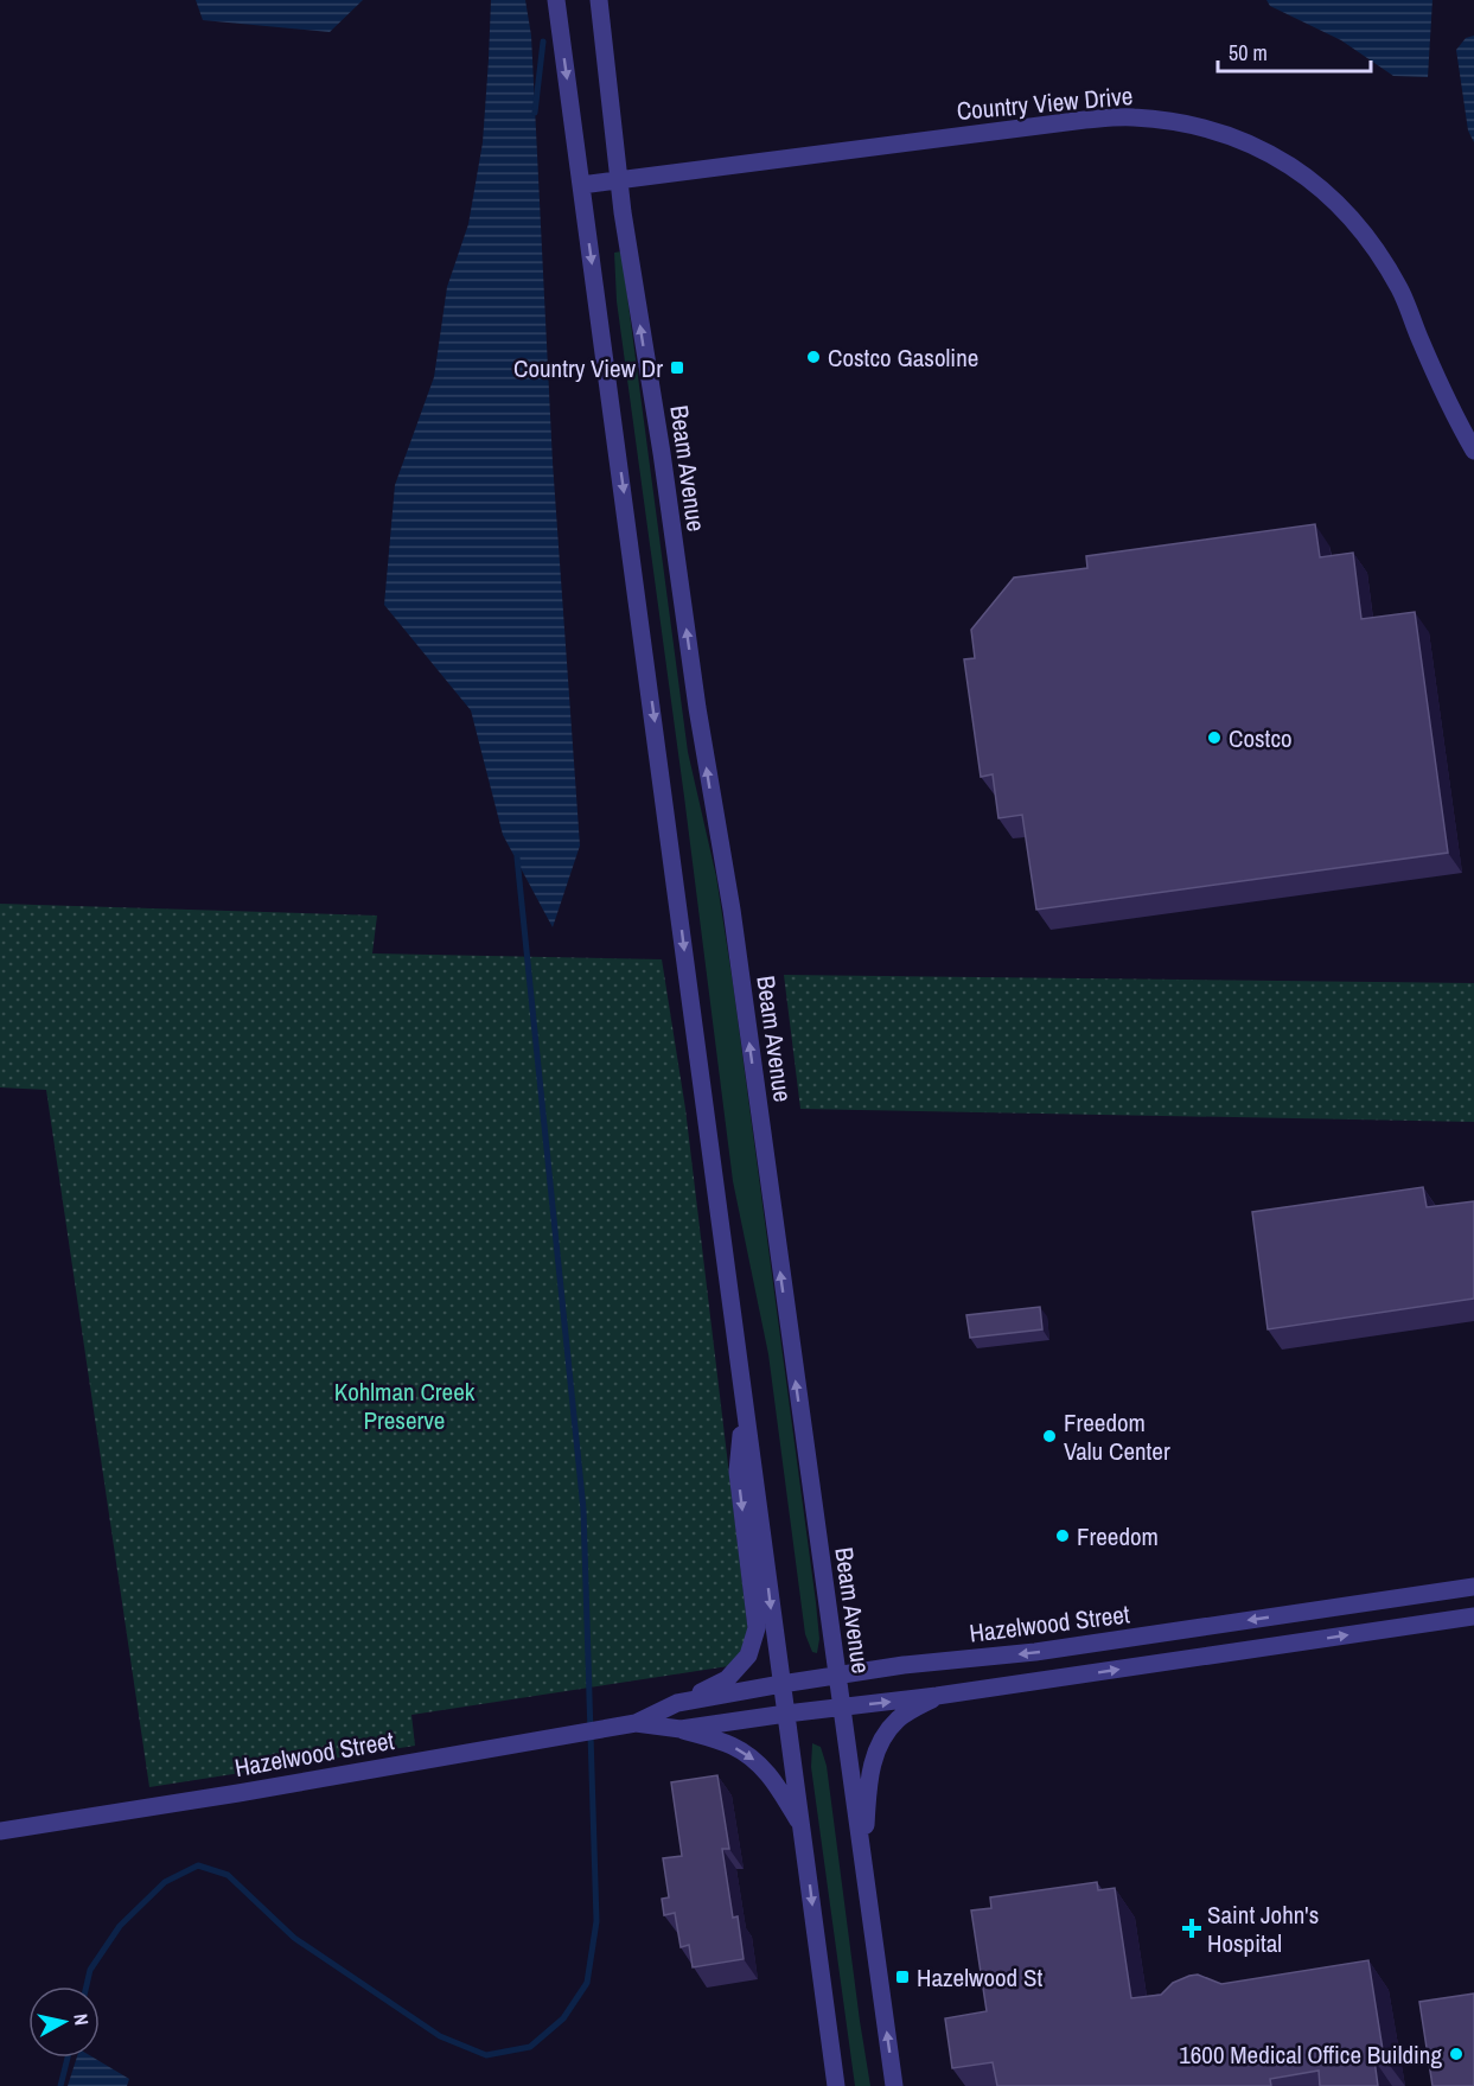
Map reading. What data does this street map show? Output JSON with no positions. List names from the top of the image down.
{
  "streets": {
    "street": ["Country View Drive", "Beam Avenue", "Hazelwood Street"]
  },
  "crossings": [
    ["Country View Drive", "Beam Avenue"],
    ["Beam Avenue", "Hazelwood Street"]
  ],
  "parks": ["Kohlman Creek Preserve"],
  "places": {
    "other": [
      "Costco Gasoline",
      "Costco",
      "Freedom Valu Center",
      "Freedom",
      "1600 Medical Office Building"
    ],
    "transit": ["Country View Dr", "Hazelwood St"],
    "health": ["Saint John's Hospital"]
  },
  "scale_bar": "50 m",
  "north": "right"
}
